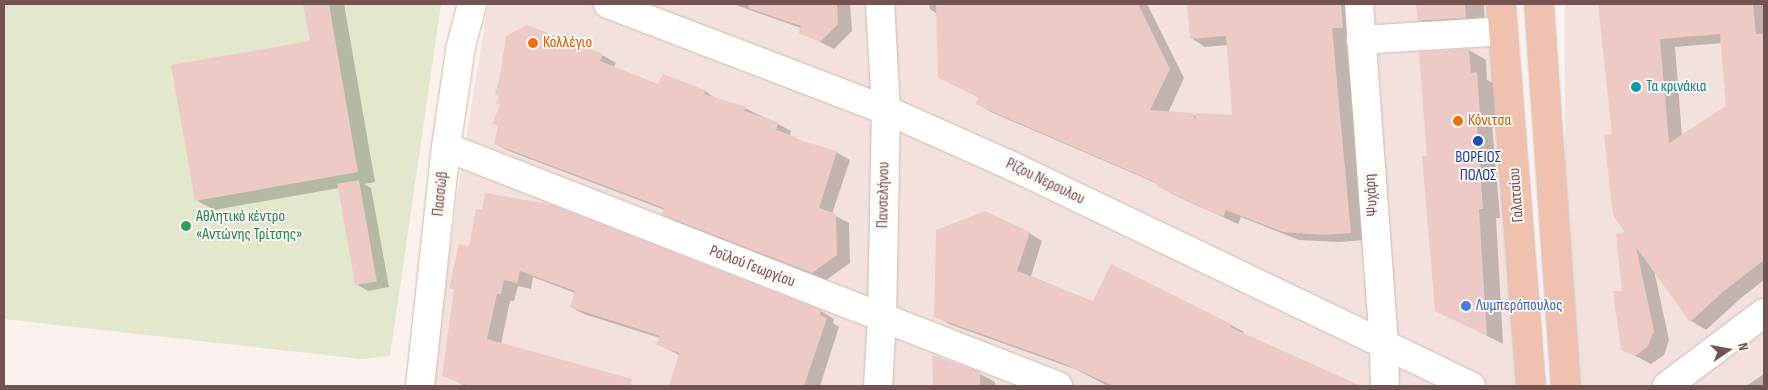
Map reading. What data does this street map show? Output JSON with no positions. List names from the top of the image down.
{
  "streets": {
    "main road": ["Γαλατσίου"],
    "street": [
      "Ρίζου Νερουλου",
      "Πασσώβ",
      "Πανσελήνου",
      "Ψυχάρη",
      "Ροϊλού Γεωργίου"
    ]
  },
  "crossings": [
    ["Ρίζου Νερουλου", "Πανσελήνου"],
    ["Ρίζου Νερουλου", "Ψυχάρη"],
    ["Πασσώβ", "Ροϊλού Γεωργίου"],
    ["Πανσελήνου", "Ροϊλού Γεωργίου"]
  ],
  "places": [
    "Κολλέγιο",
    "Τα κρινάκια",
    "Κόνιτσα",
    "ΒΟΡΕΙΟΣ ΠΟΛΟΣ",
    "Αθλητικό κέντρο «Αντώνης Τρίτσης»",
    "Λυμπερόπουλος"
  ],
  "north": "right"
}
